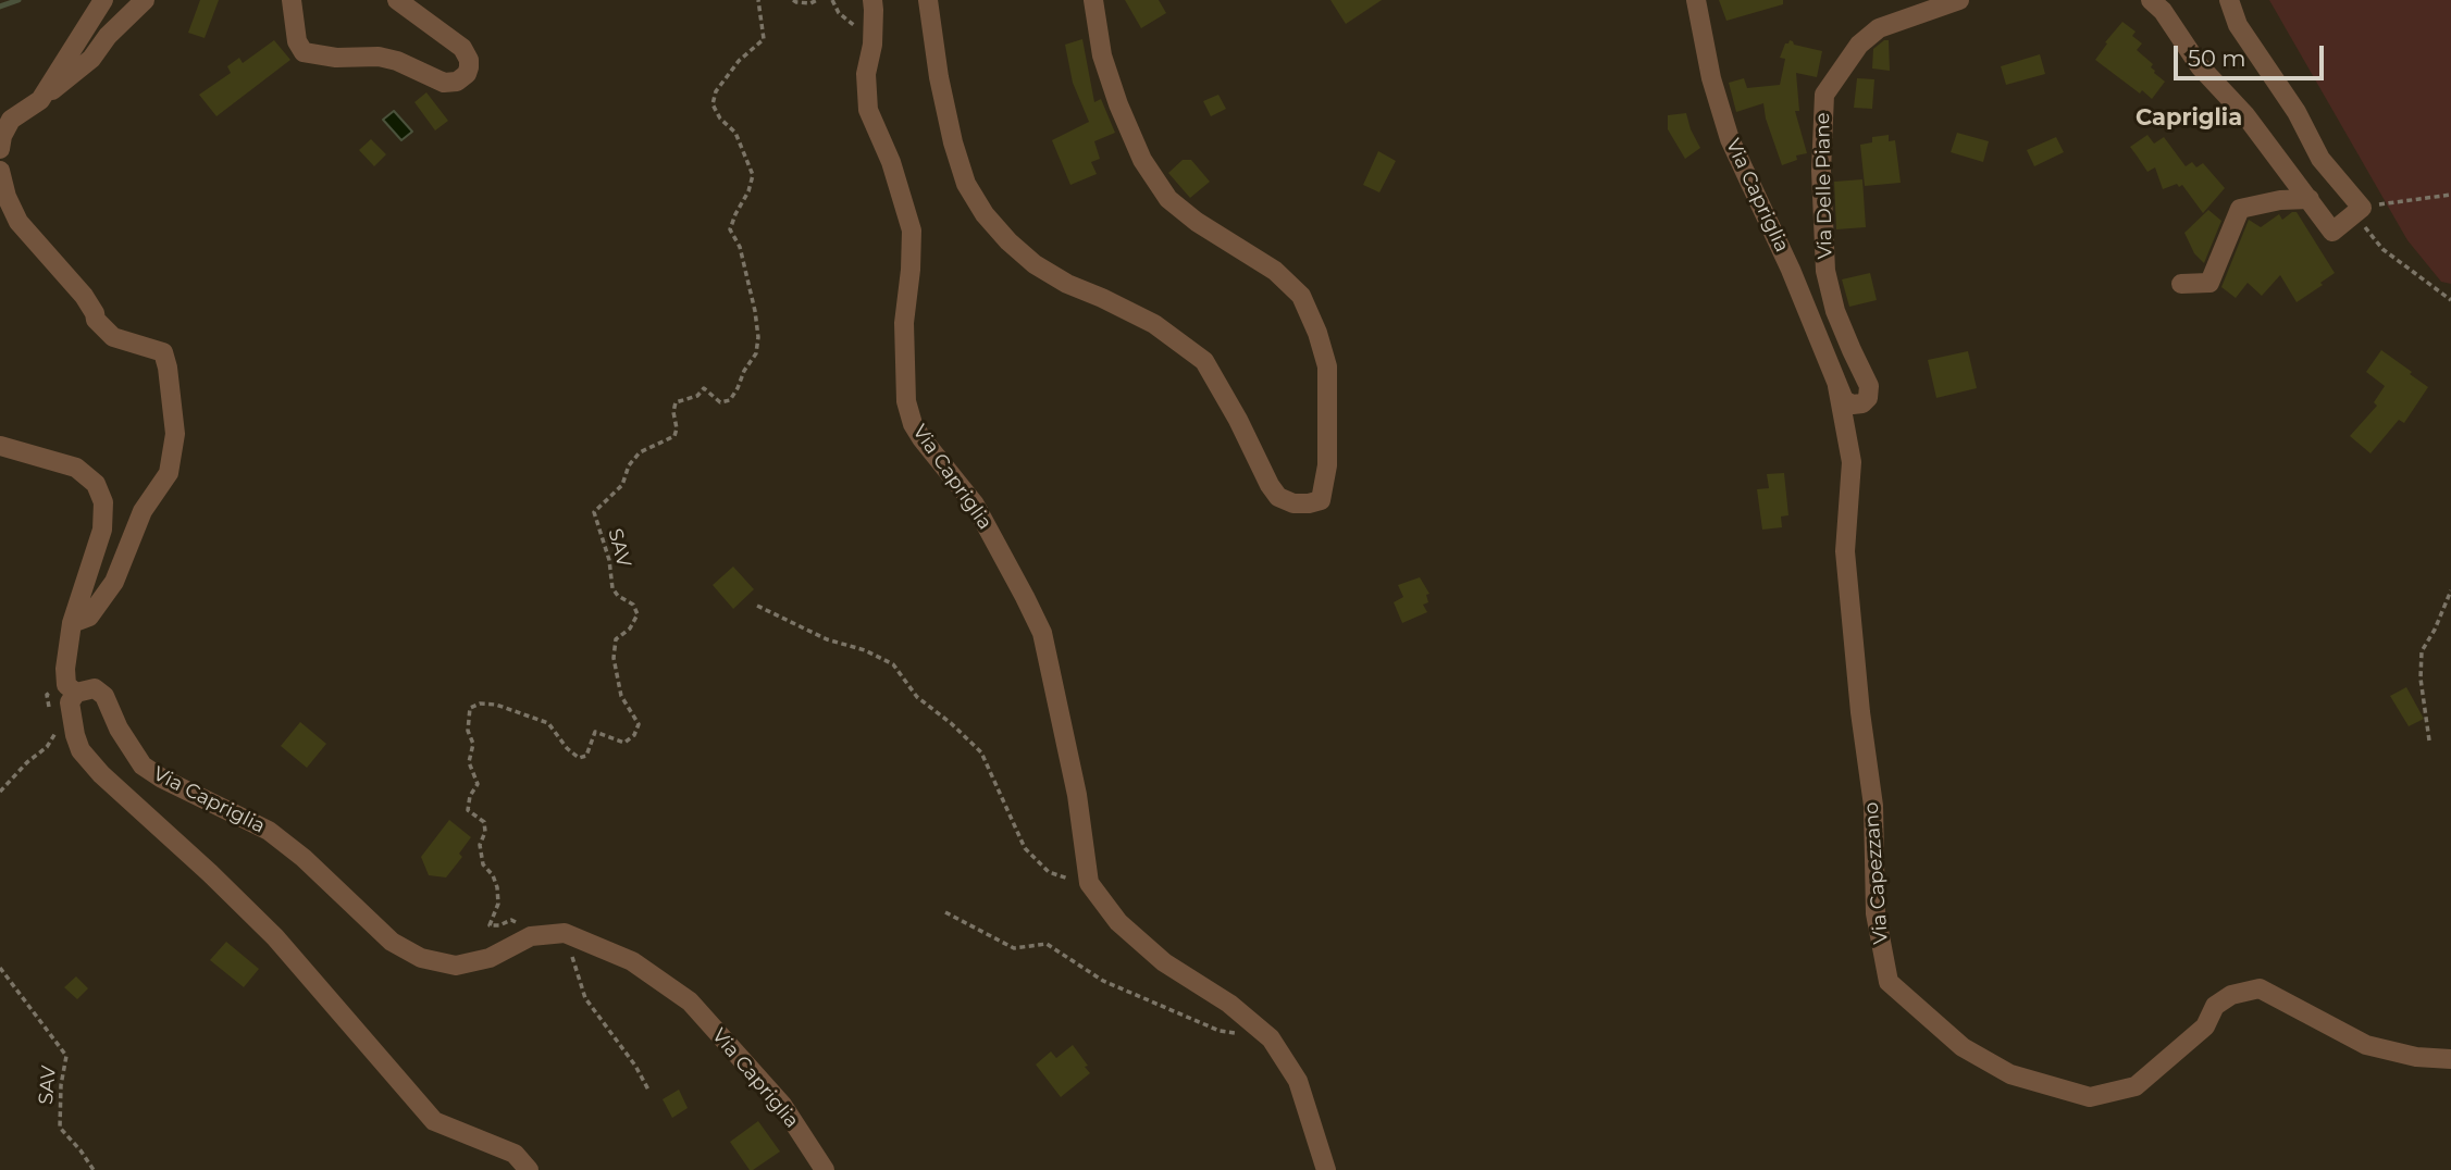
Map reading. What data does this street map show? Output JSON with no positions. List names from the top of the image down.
{
  "streets": {
    "street": ["Via Delle Piane", "Via Capriglia", "Via Capezzano"],
    "path": ["SAV"]
  },
  "crossings": [
    ["Via Delle Piane", "Via Capriglia"],
    ["Via Delle Piane", "Via Capezzano"],
    ["Via Capriglia", "SAV"],
    ["Via Capriglia", "Via Capezzano"]
  ],
  "districts": ["Capriglia"],
  "scale_bar": "50 m"
}
